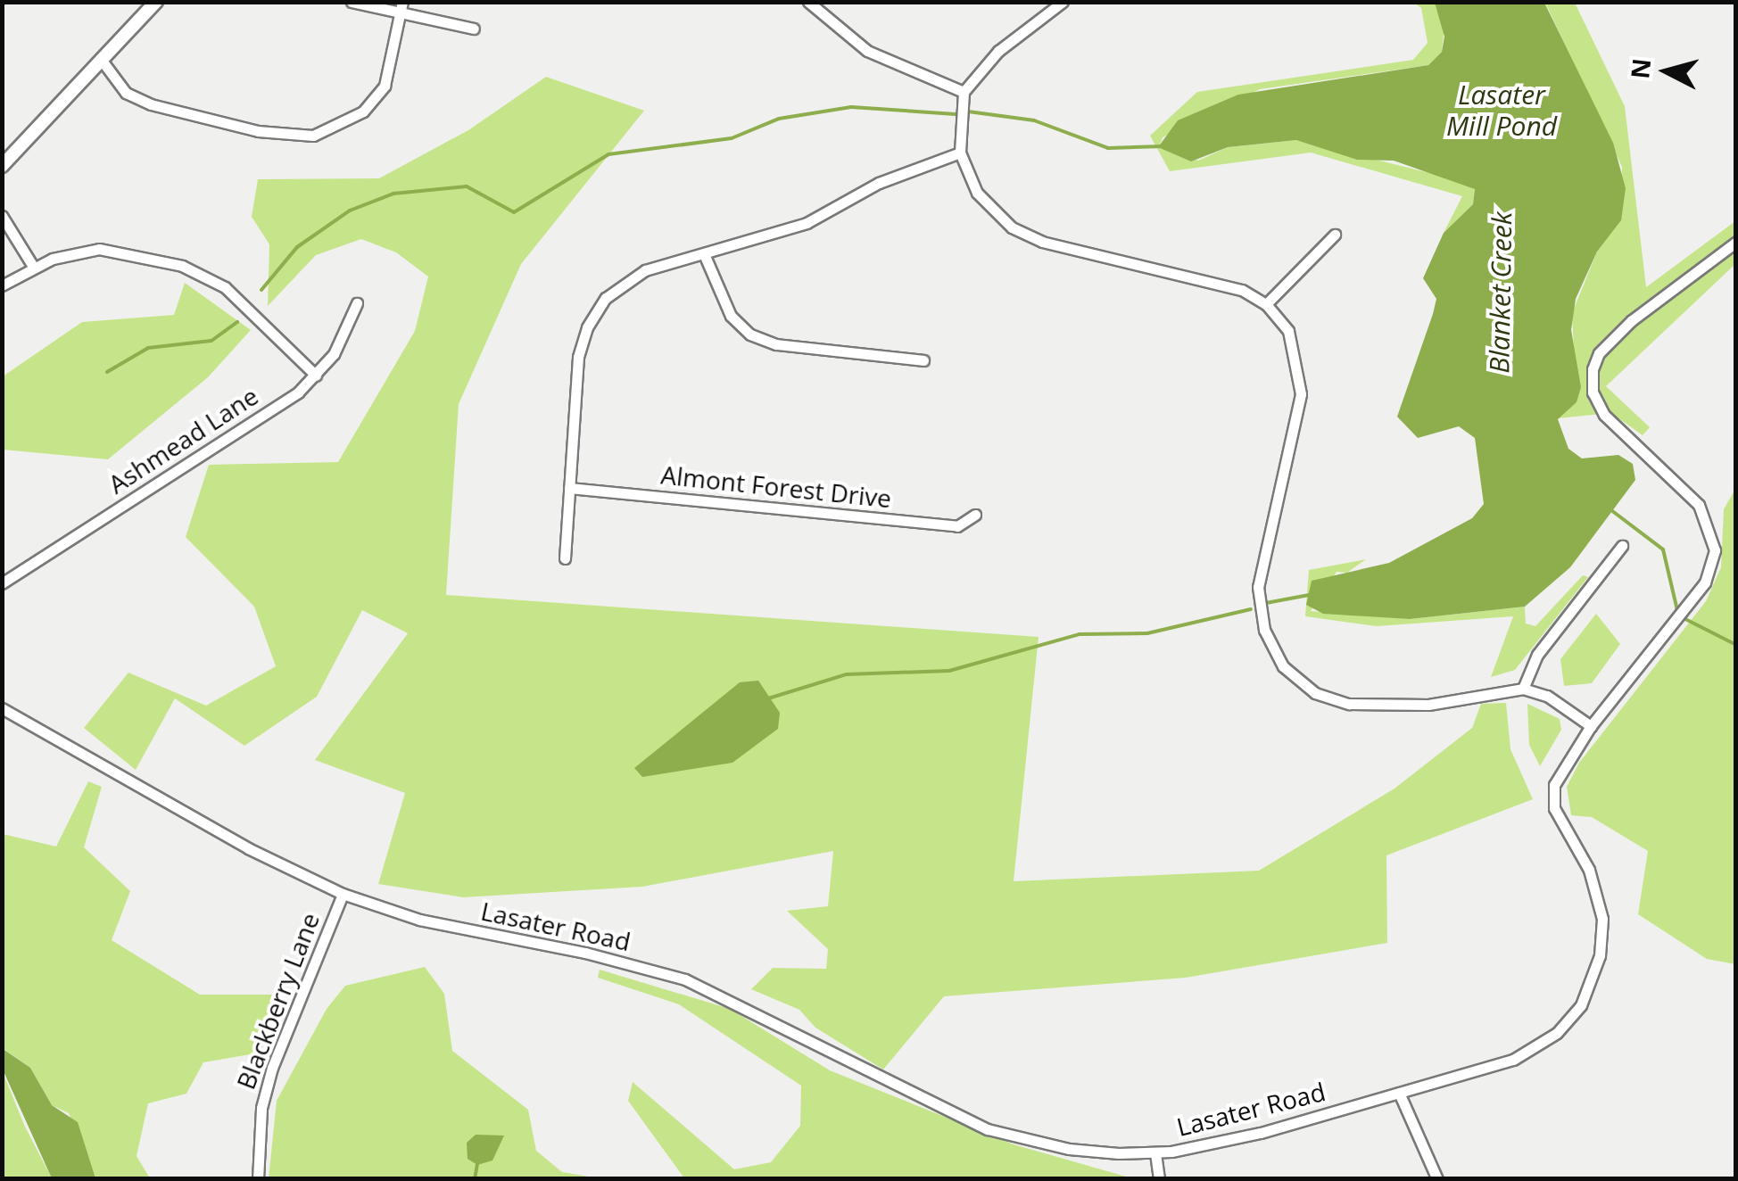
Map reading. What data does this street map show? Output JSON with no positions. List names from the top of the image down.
{
  "streets": {
    "street": [
      "Ashmead Lane",
      "Almont Forest Drive",
      "Lasater Road",
      "Blackberry Lane"
    ]
  },
  "crossings": [
    ["Lasater Road", "Blackberry Lane"]
  ],
  "water": ["Lasater Mill Pond", "Blanket Creek"],
  "north": "left"
}
